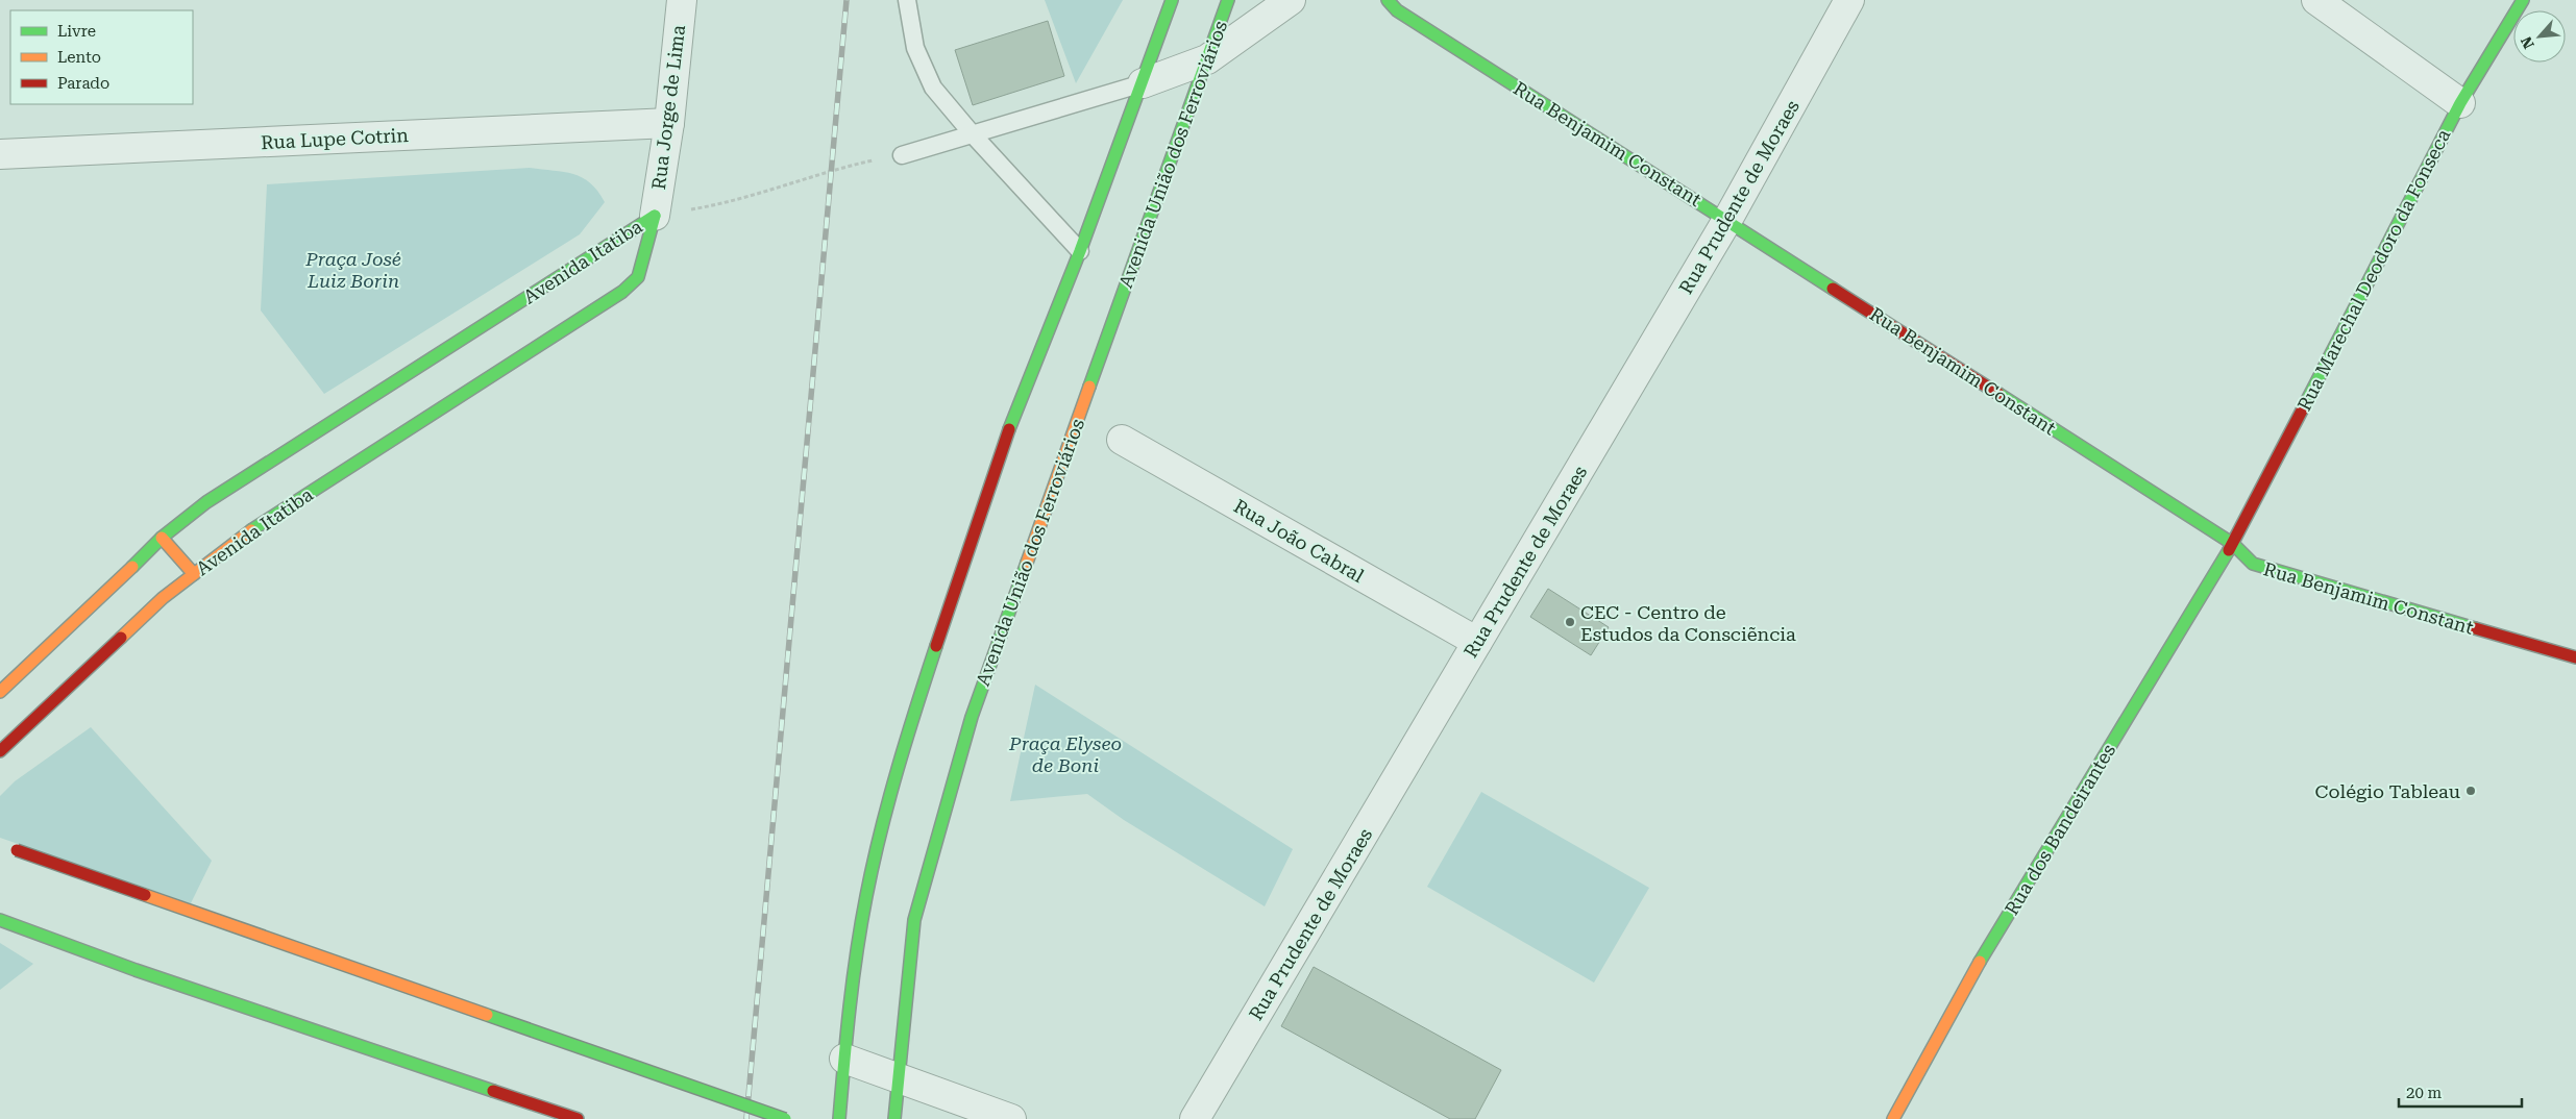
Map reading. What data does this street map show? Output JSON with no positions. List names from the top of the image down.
{
  "streets": {
    "main road": [
      "Rua Benjamim Constant",
      "Avenida União dos Ferroviários",
      "Avenida Itatiba",
      "Rua Marechal Deodoro da Fonseca",
      "Rua dos Bandeirantes"
    ],
    "street": [
      "Rua Jorge de Lima",
      "Rua Lupe Cotrin",
      "Rua Prudente de Moraes",
      "Rua João Cabral"
    ]
  },
  "crossings": [
    ["Rua Jorge de Lima", "Rua Lupe Cotrin"],
    ["Rua Jorge de Lima", "Avenida Itatiba"],
    ["Rua Benjamim Constant", "Rua Prudente de Moraes"],
    ["Rua Benjamim Constant", "Rua Marechal Deodoro da Fonseca"],
    ["Rua Benjamim Constant", "Rua dos Bandeirantes"],
    ["Rua Prudente de Moraes", "Rua João Cabral"],
    ["Rua Marechal Deodoro da Fonseca", "Rua dos Bandeirantes"]
  ],
  "parks": ["Praça José Luiz Borin", "Praça Elyseo de Boni"],
  "places": ["CEC - Centro de Estudos da Consciẽncia", "Colégio Tableau"],
  "legend": ["Livre", "Lento", "Parado"],
  "scale_bar": "20 m",
  "north": "bottom left"
}
